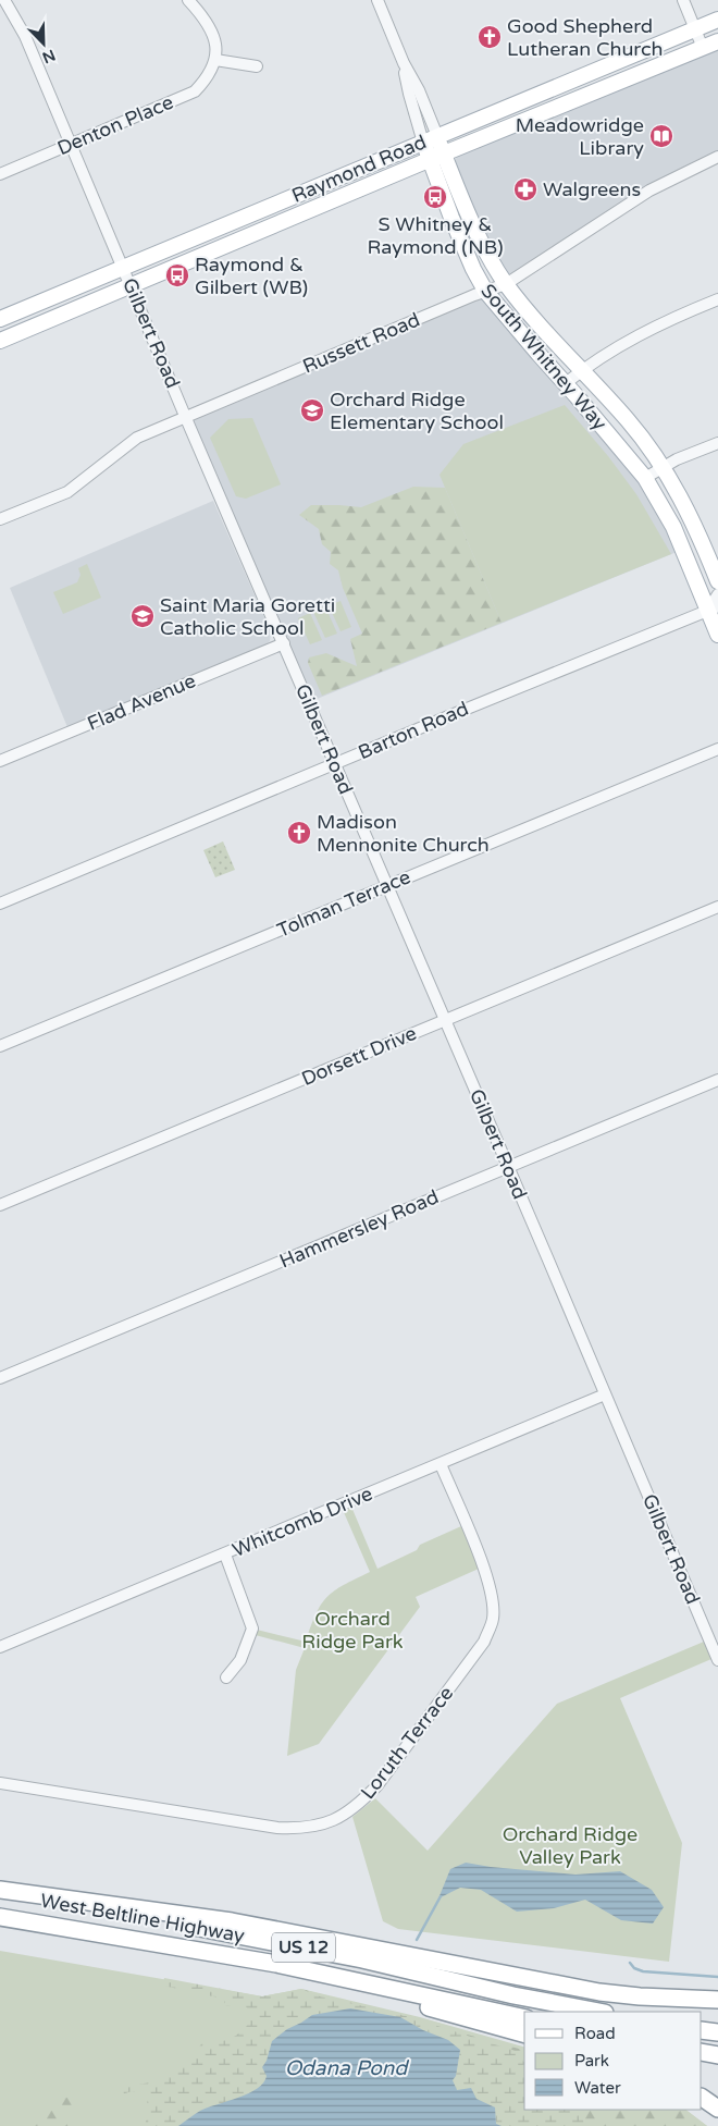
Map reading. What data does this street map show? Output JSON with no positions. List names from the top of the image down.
{
  "streets": {
    "highway": ["West Beltline Highway", "US 12"],
    "main road": ["Raymond Road", "South Whitney Way"],
    "street": [
      "Denton Place",
      "Gilbert Road",
      "Russett Road",
      "Flad Avenue",
      "Barton Road",
      "Tolman Terrace",
      "Dorsett Drive",
      "Hammersley Road",
      "Whitcomb Drive",
      "Loruth Terrace"
    ]
  },
  "crossings": [
    ["Denton Place", "Gilbert Road"],
    ["Raymond Road", "Gilbert Road"],
    ["Raymond Road", "South Whitney Way"],
    ["Gilbert Road", "Russett Road"],
    ["Gilbert Road", "Flad Avenue"],
    ["Gilbert Road", "Barton Road"],
    ["Gilbert Road", "Tolman Terrace"],
    ["Gilbert Road", "Dorsett Drive"],
    ["Gilbert Road", "Hammersley Road"],
    ["Gilbert Road", "Whitcomb Drive"],
    ["Russett Road", "South Whitney Way"],
    ["South Whitney Way", "Barton Road"],
    ["Whitcomb Drive", "Loruth Terrace"]
  ],
  "water": ["Odana Pond"],
  "parks": ["Orchard Ridge Park", "Orchard Ridge Valley Park"],
  "places": {
    "church": ["Good Shepherd Lutheran Church", "Madison Mennonite Church"],
    "library": ["Meadowridge Library"],
    "pharmacy": ["Walgreens"],
    "bus stop": ["S Whitney & Raymond (NB)", "Raymond & Gilbert (WB)"],
    "school or university": ["Orchard Ridge Elementary School", "Saint Maria Goretti Catholic School"]
  },
  "legend": ["Road", "Park", "Water"],
  "north": "bottom right"
}
